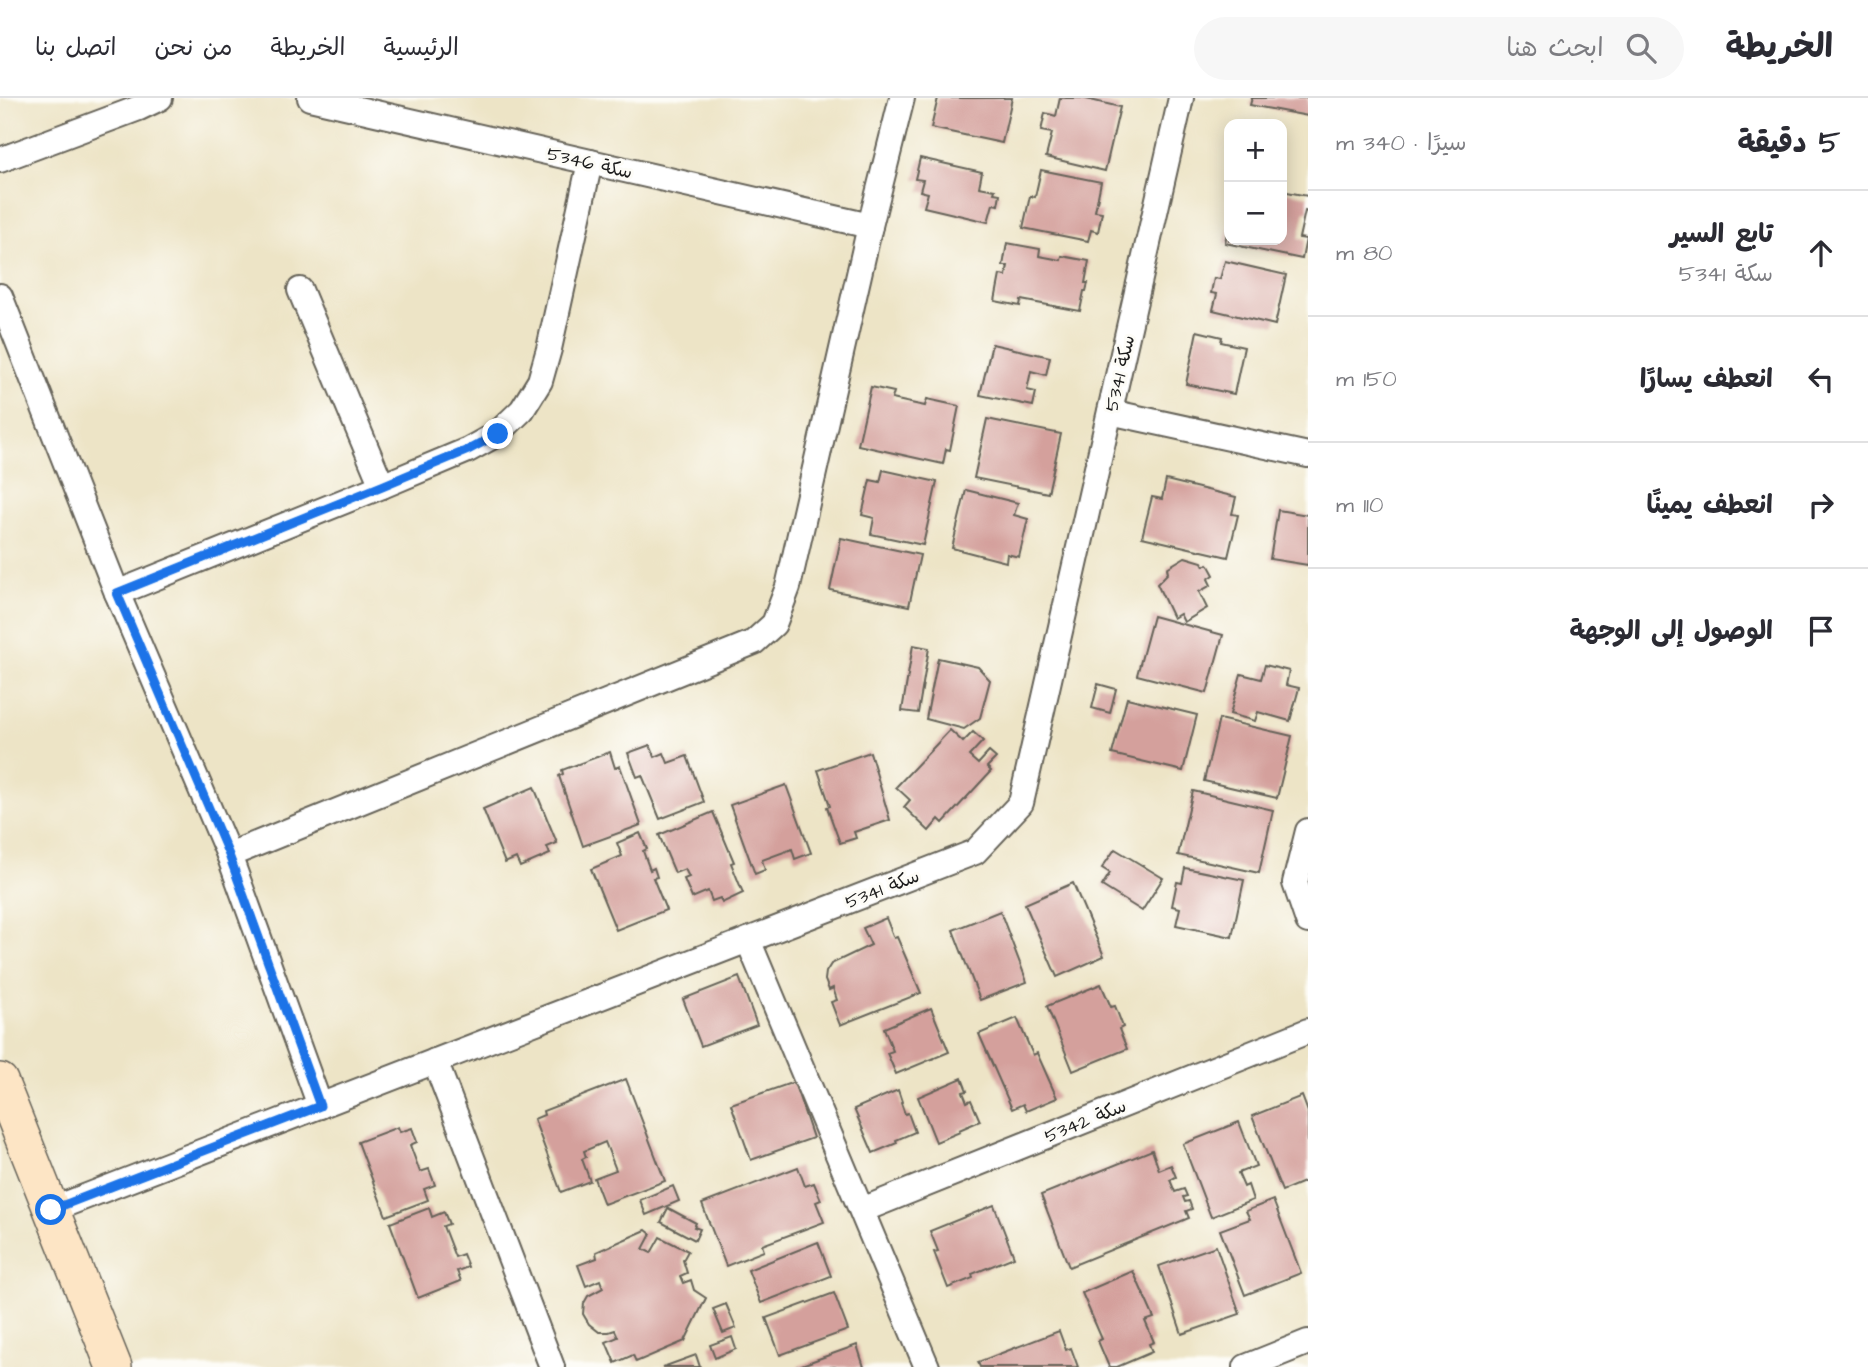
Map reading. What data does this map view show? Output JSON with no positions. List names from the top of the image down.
{
  "streets": {
    "street": ["سكة 5346", "سكة 5341", "سكة 5342"]
  },
  "page": {
    "header": "الخريطة",
    "search": "ابحث هنا",
    "nav": [
      "الرئيسية",
      "الخريطة",
      "من نحن",
      "اتصل بنا"
    ],
    "heading": ["5 دقيقة", "سيرًا · 340 m"],
    "map_buttons": ["+", "−"],
    "list": [
      ["تابع السير", "سكة 5341", "80 m"],
      ["انعطف يسارًا", "150 m"],
      ["انعطف يمينًا", "110 m"],
      "الوصول إلى الوجهة"
    ]
  }
}
